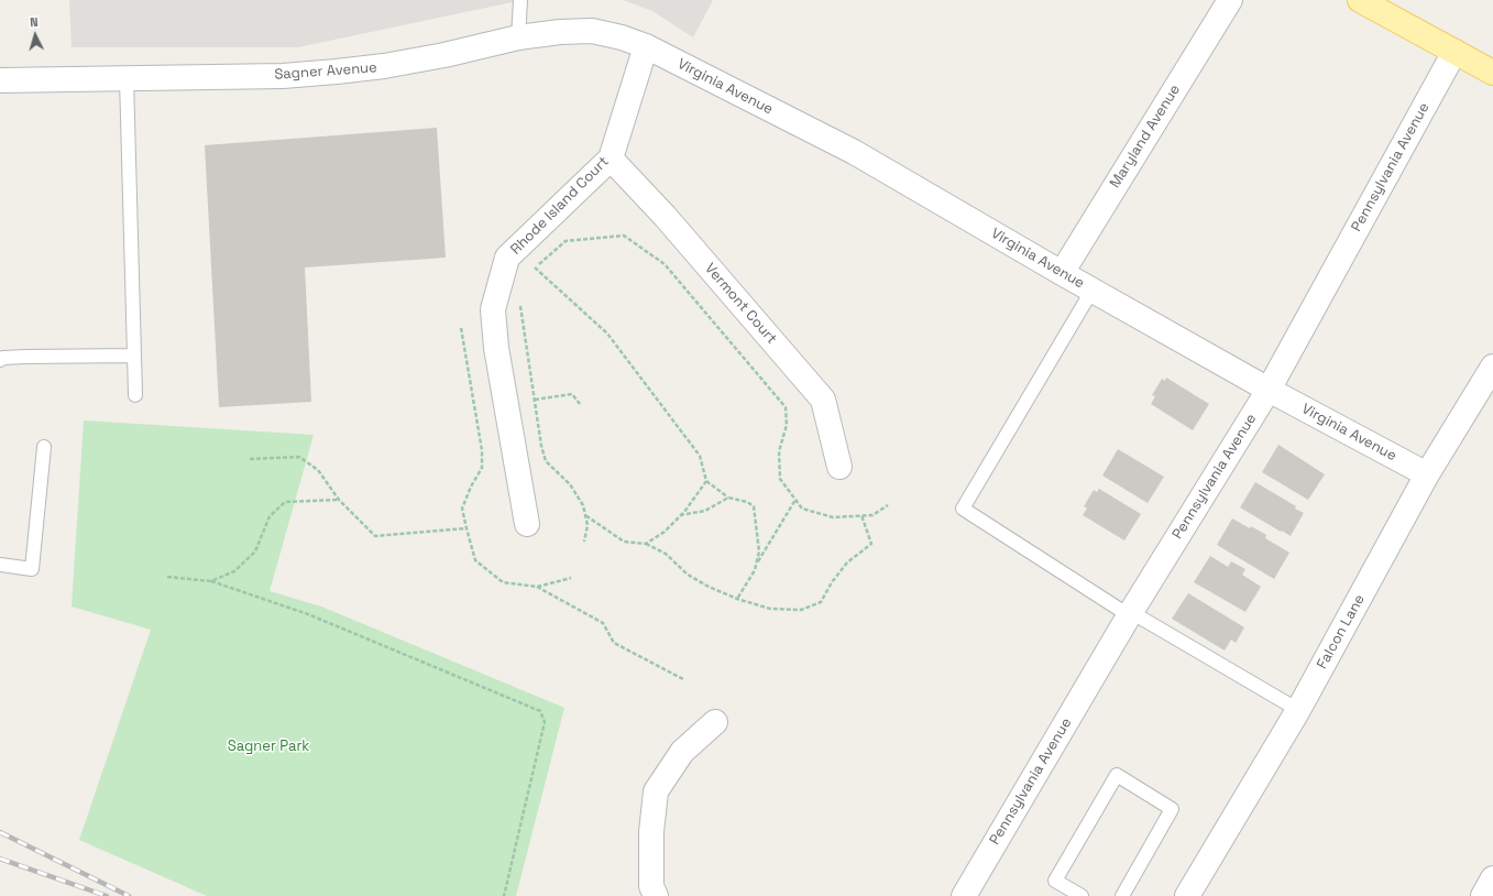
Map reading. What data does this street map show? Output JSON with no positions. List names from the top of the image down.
{
  "streets": {
    "street": [
      "Sagner Avenue",
      "Virginia Avenue",
      "Maryland Avenue",
      "Pennsylvania Avenue",
      "Rhode Island Court",
      "Vermont Court",
      "Falcon Lane"
    ]
  },
  "crossings": [
    ["Sagner Avenue", "Virginia Avenue"],
    ["Sagner Avenue", "Rhode Island Court"],
    ["Virginia Avenue", "Maryland Avenue"],
    ["Virginia Avenue", "Pennsylvania Avenue"],
    ["Virginia Avenue", "Rhode Island Court"],
    ["Virginia Avenue", "Falcon Lane"],
    ["Rhode Island Court", "Vermont Court"]
  ],
  "parks": ["Sagner Park"],
  "north": "top"
}
